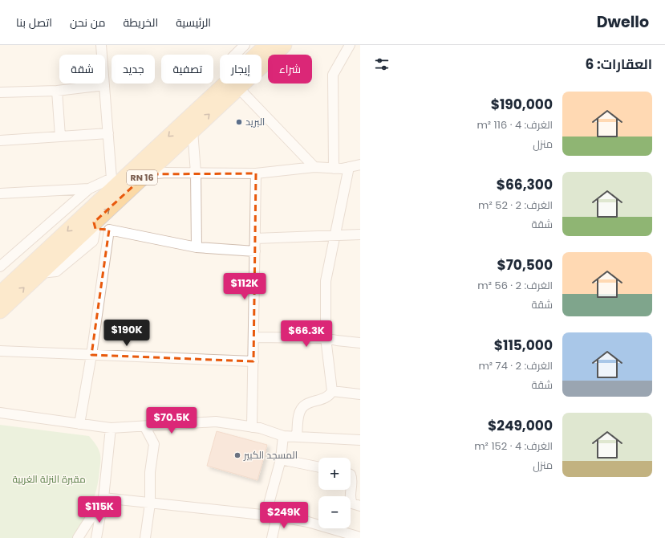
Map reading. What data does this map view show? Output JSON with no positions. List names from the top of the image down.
{
  "streets": {
    "main road": ["RN 16"]
  },
  "parks": ["مقبرة النزلة الغربية"],
  "places": ["البريد", "المسجد الكبير"],
  "page": {
    "header": "Dwello",
    "nav": [
      "الرئيسية",
      "الخريطة",
      "من نحن",
      "اتصل بنا"
    ],
    "heading": "العقارات: 6",
    "chip": [
      "شراء",
      "إيجار",
      "تصفية",
      "جديد",
      "شقة"
    ],
    "list": [
      {
        "name": "$190,000",
        "note": "الغرف: 4 · 116 m² · منزل"
      },
      {
        "name": "$66,300",
        "note": "الغرف: 2 · 52 m² · شقة"
      },
      {
        "name": "$70,500",
        "note": "الغرف: 2 · 56 m² · شقة"
      },
      {
        "name": "$115,000",
        "note": "الغرف: 2 · 74 m² · شقة"
      },
      {
        "name": "$249,000",
        "note": "الغرف: 4 · 152 m² · منزل"
      }
    ],
    "price": [
      "$112K",
      "$190K",
      "$66.3K",
      "$70.5K",
      "$115K",
      "$249K"
    ],
    "map_buttons": ["+", "−"]
  }
}
